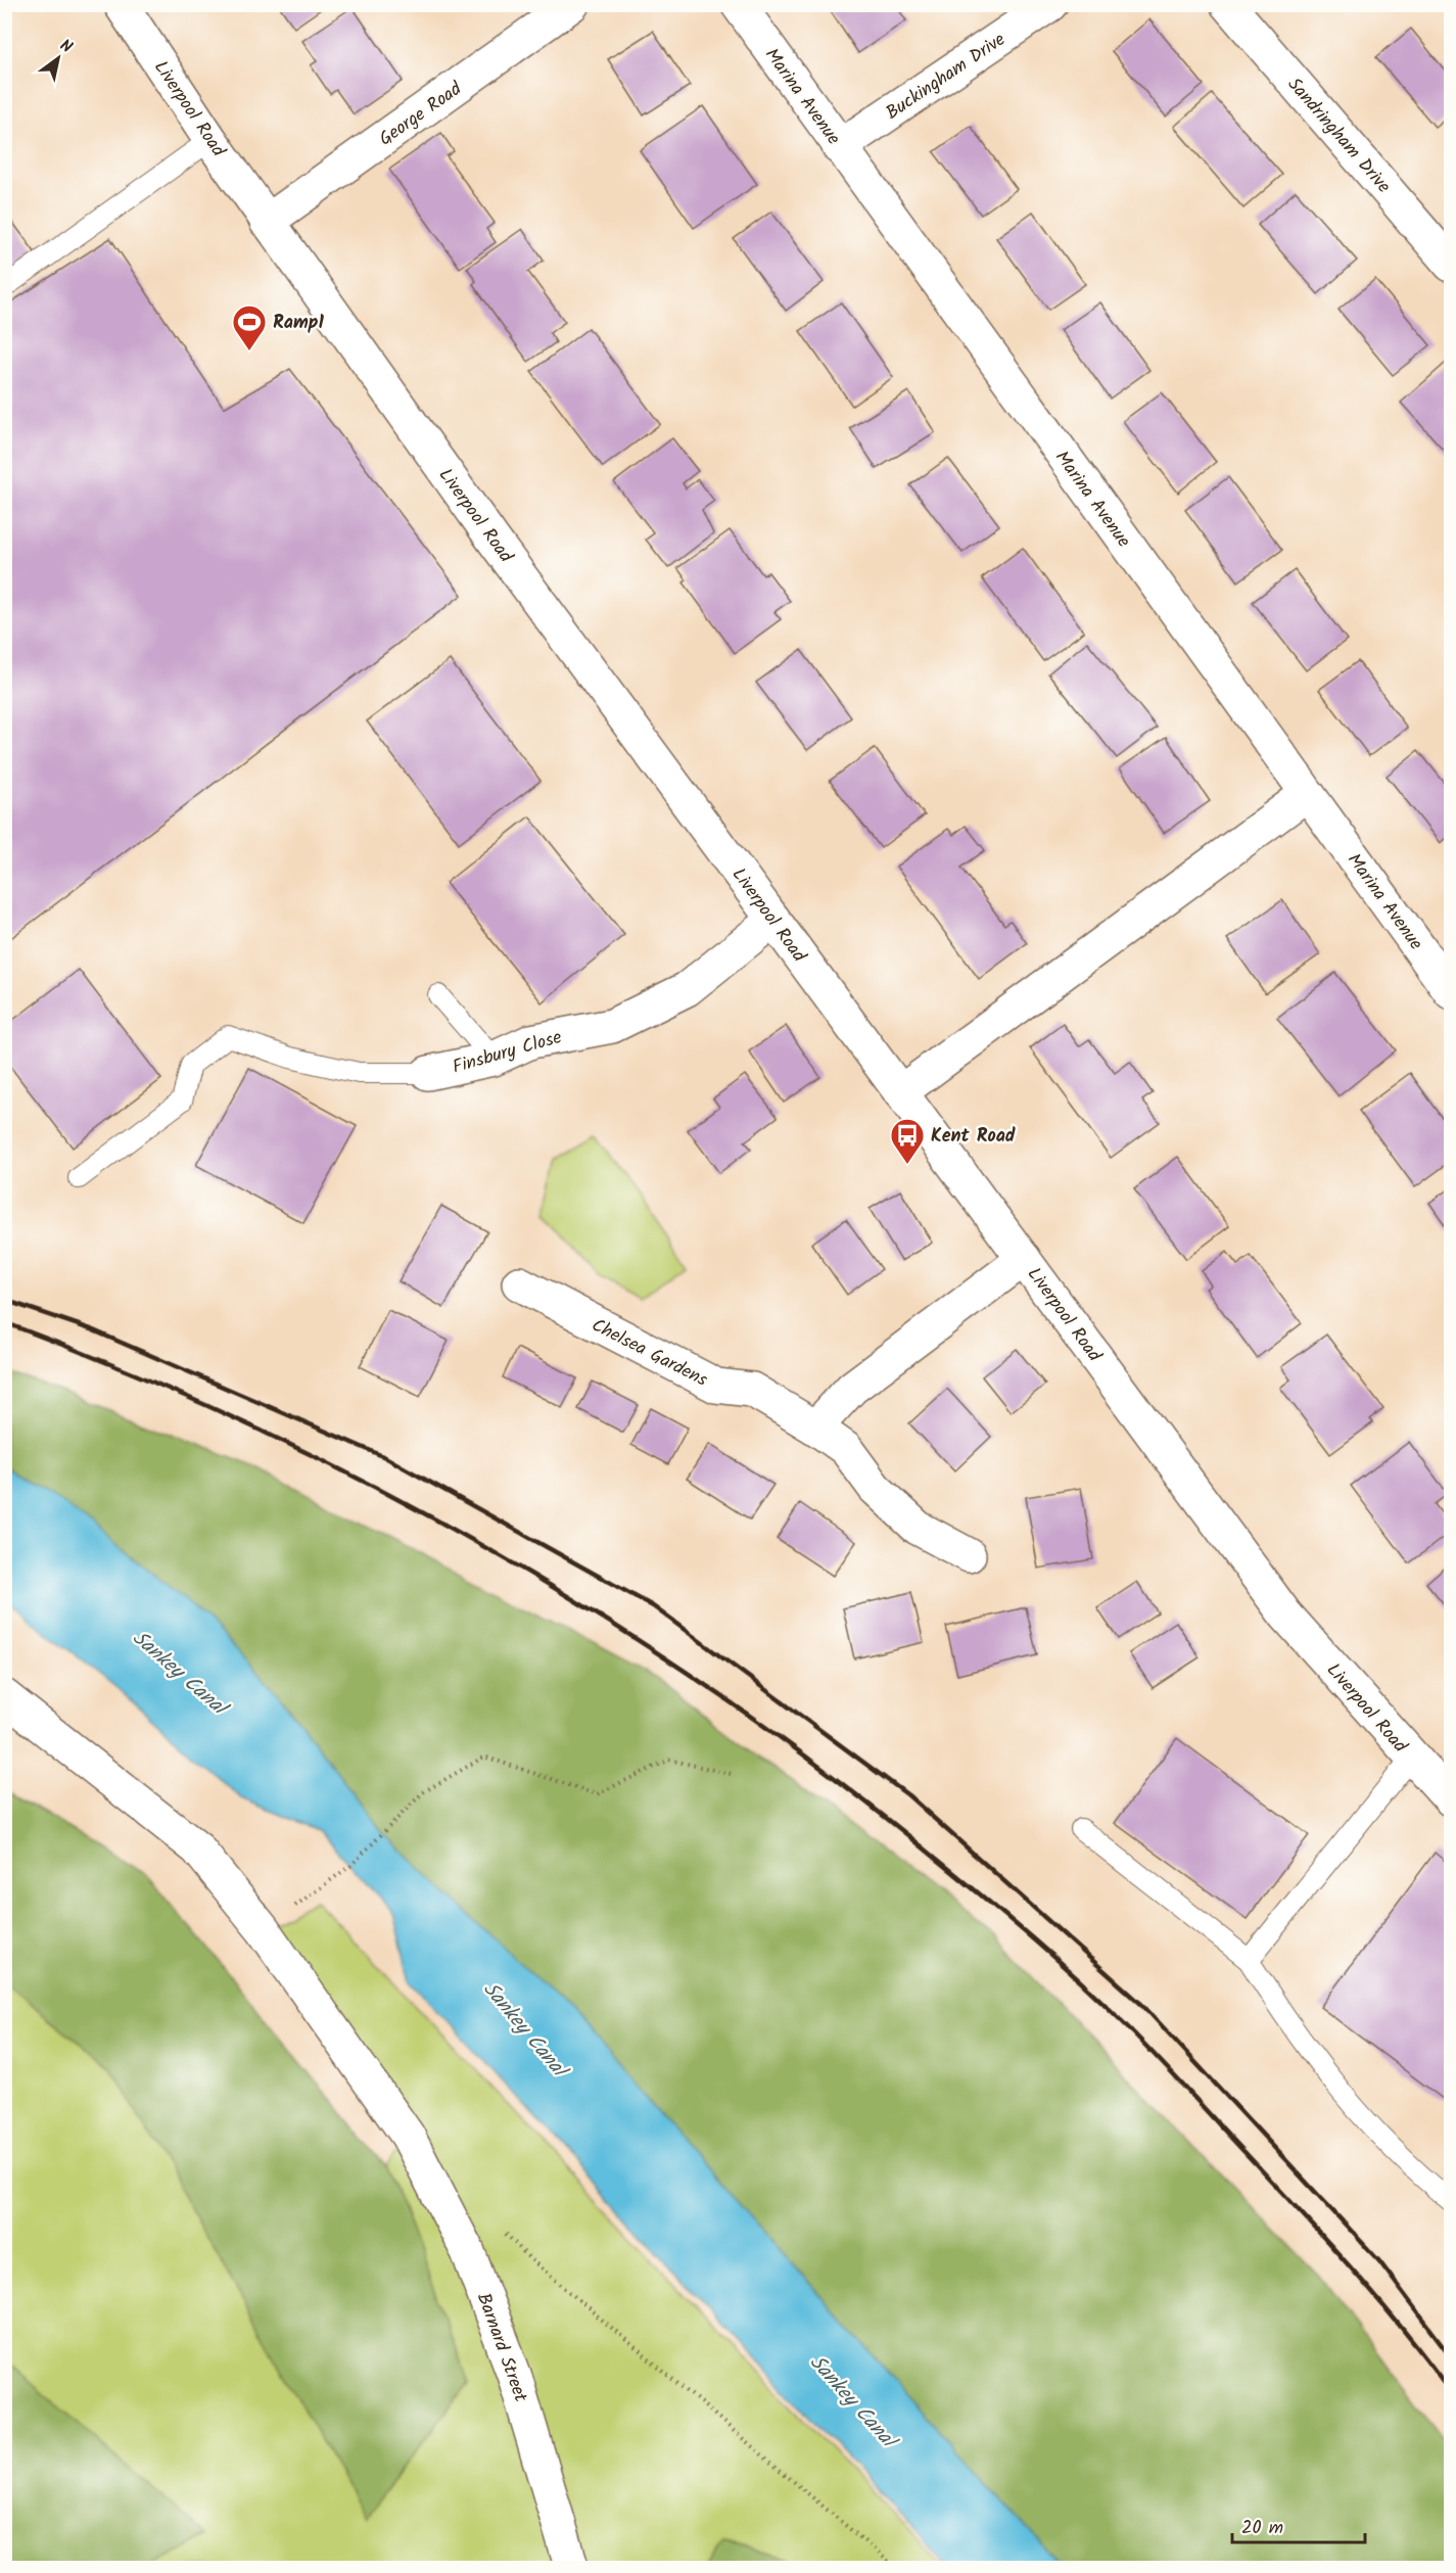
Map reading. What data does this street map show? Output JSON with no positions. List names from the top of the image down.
{
  "streets": {
    "street": [
      "Buckingham Drive",
      "Marina Avenue",
      "Liverpool Road",
      "George Road",
      "Sandringham Drive",
      "Finsbury Close",
      "Chelsea Gardens",
      "Barnard Street"
    ]
  },
  "crossings": [
    ["Buckingham Drive", "Marina Avenue"],
    ["Liverpool Road", "George Road"],
    ["Liverpool Road", "Finsbury Close"]
  ],
  "water": ["Sankey Canal"],
  "places": {
    "sports": ["Ramp1"],
    "bus stop": ["Kent Road"]
  },
  "scale_bar": "20 m",
  "north": "top right"
}
